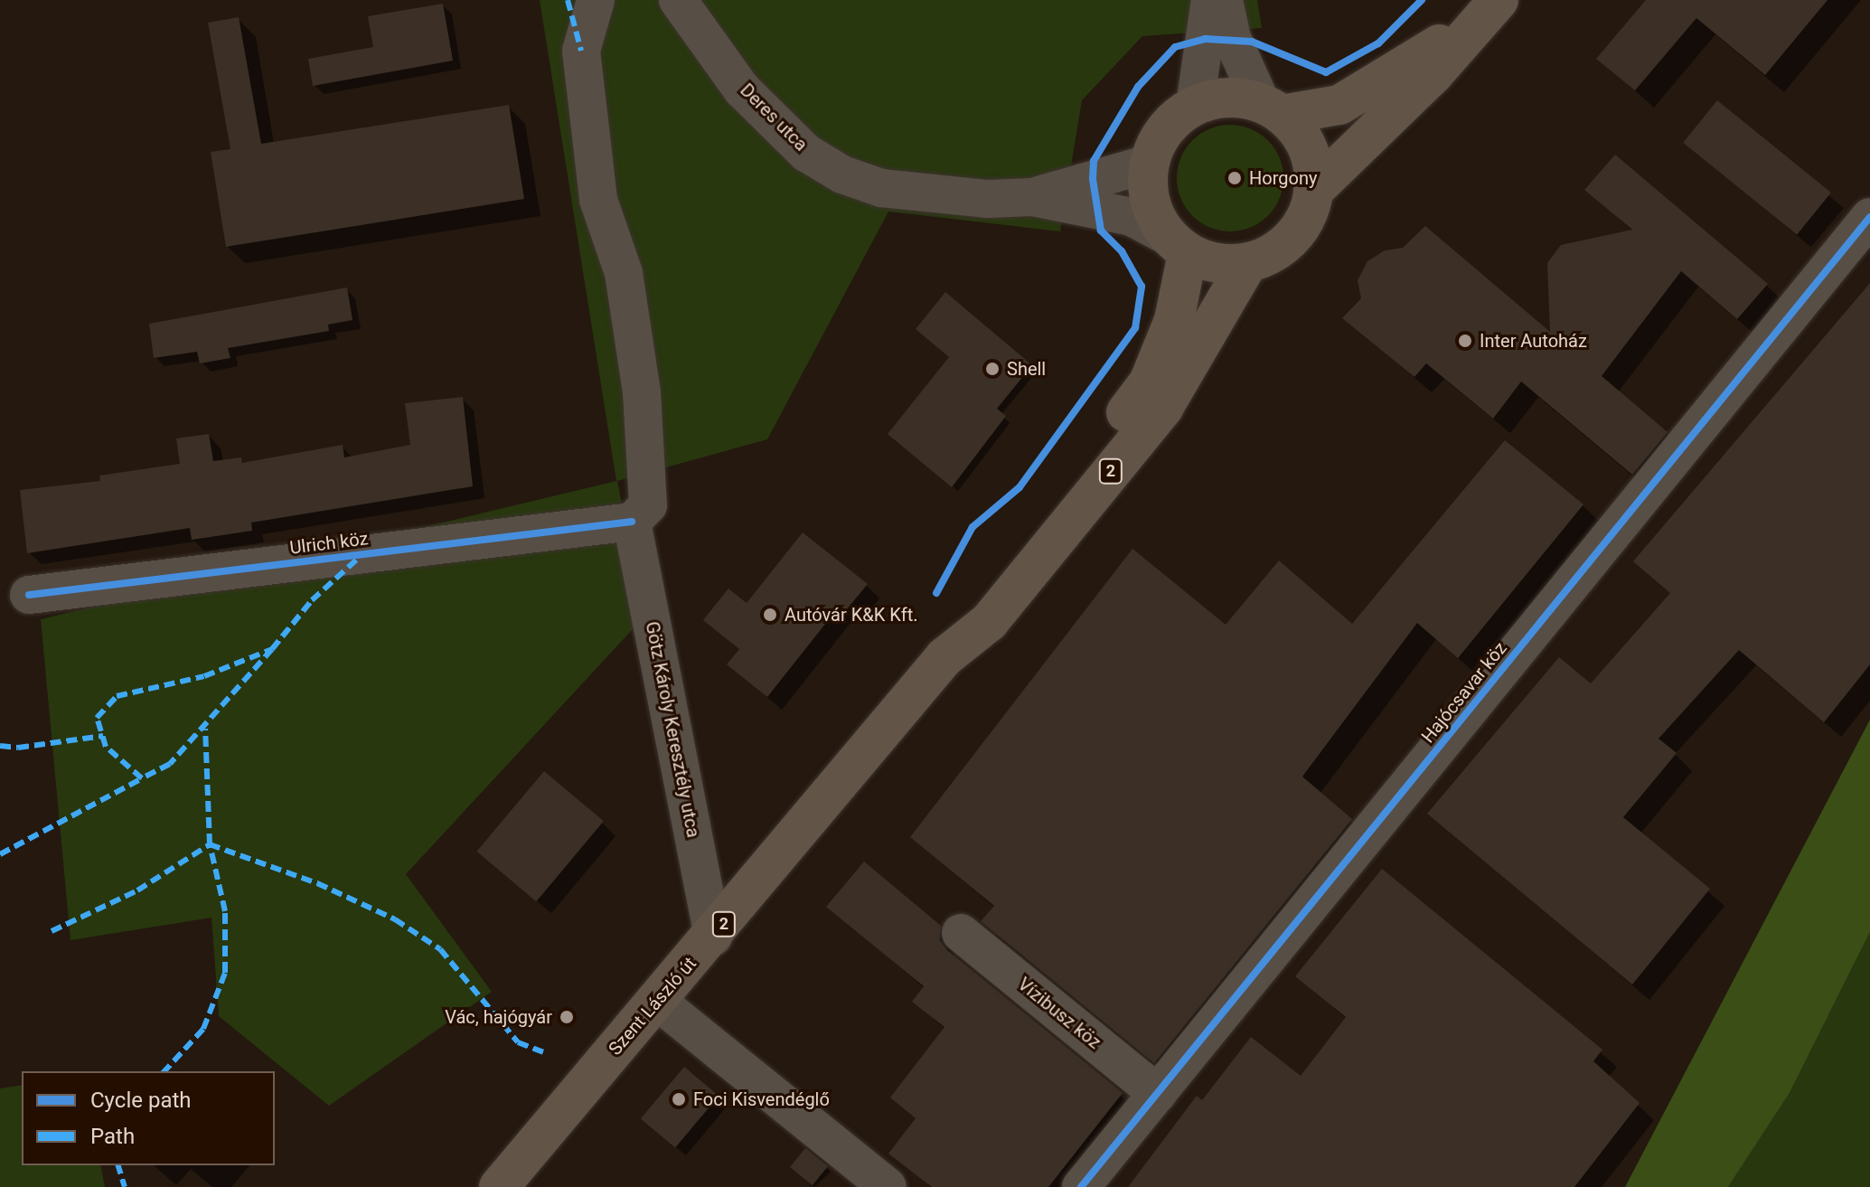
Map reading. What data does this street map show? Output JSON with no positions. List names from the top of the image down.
{
  "streets": {
    "main road": ["2", "Szent László út"],
    "street": [
      "Deres utca",
      "Ulrich köz",
      "Hajócsavar köz",
      "Götz Károly Keresztély utca",
      "Vízibusz köz"
    ]
  },
  "crossings": [
    ["2", "Szent László út"],
    ["Ulrich köz", "Götz Károly Keresztély utca"],
    ["Hajócsavar köz", "Vízibusz köz"],
    ["Götz Károly Keresztély utca", "Szent László út"]
  ],
  "places": [
    "Horgony",
    "Inter Autoház",
    "Shell",
    "Autóvár K&K Kft.",
    "Vác, hajógyár",
    "Foci Kisvendéglő"
  ],
  "legend": ["Cycle path", "Path"]
}
